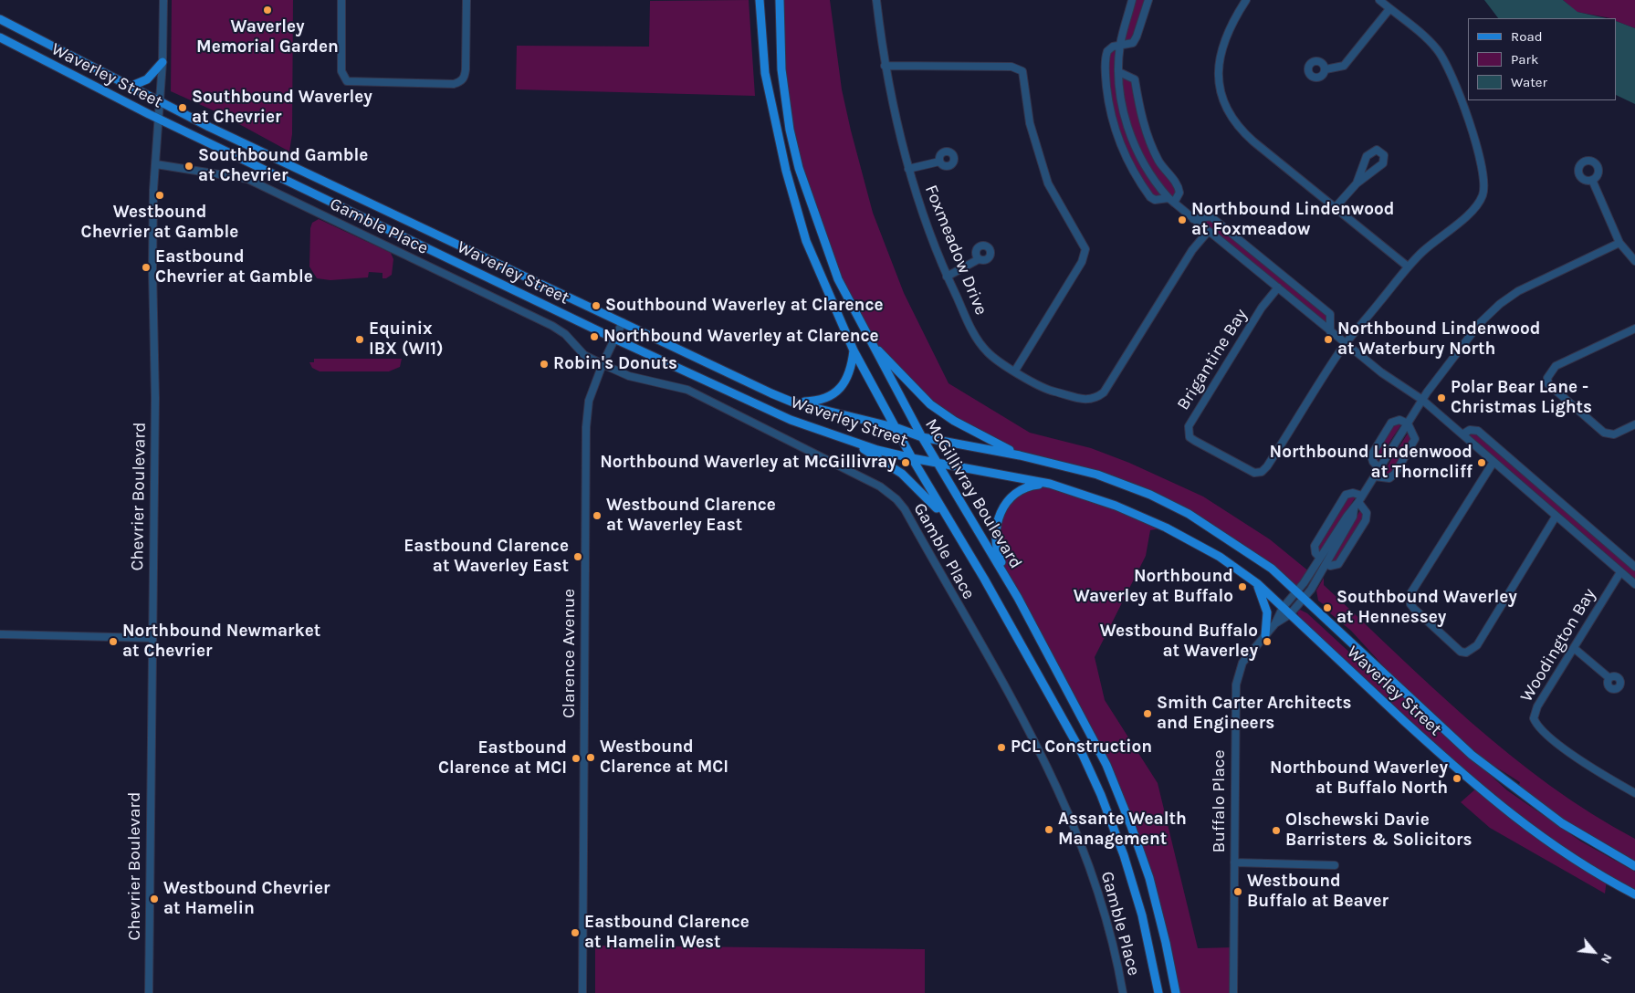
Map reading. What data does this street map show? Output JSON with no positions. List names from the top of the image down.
{
  "streets": {
    "main road": ["Waverley Street", "McGillivray Boulevard"],
    "street": [
      "Gamble Place",
      "Foxmeadow Drive",
      "Brigantine Bay",
      "Chevrier Boulevard",
      "Woodington Bay",
      "Clarence Avenue",
      "Buffalo Place"
    ]
  },
  "crossings": [
    ["Waverley Street", "McGillivray Boulevard"],
    ["Waverley Street", "Chevrier Boulevard"],
    ["Waverley Street", "Clarence Avenue"],
    ["Waverley Street", "Buffalo Place"],
    ["Gamble Place", "Chevrier Boulevard"],
    ["Gamble Place", "Clarence Avenue"]
  ],
  "places": [
    "Waverley Memorial Garden",
    "Southbound Waverley at Chevrier",
    "Southbound Gamble at Chevrier",
    "Westbound Chevrier at Gamble",
    "Northbound Lindenwood at Foxmeadow",
    "Eastbound Chevrier at Gamble",
    "Southbound Waverley at Clarence",
    "Northbound Waverley at Clarence",
    "Equinix IBX (WI1)",
    "Northbound Lindenwood at Waterbury North",
    "Robin's Donuts",
    "Polar Bear Lane - Christmas Lights",
    "Northbound Waverley at McGillivray",
    "Northbound Lindenwood at Thorncliff",
    "Westbound Clarence at Waverley East",
    "Eastbound Clarence at Waverley East",
    "Northbound Waverley at Buffalo",
    "Southbound Waverley at Hennessey",
    "Northbound Newmarket at Chevrier",
    "Westbound Buffalo at Waverley",
    "Smith Carter Architects and Engineers",
    "PCL Construction",
    "Westbound Clarence at MCI",
    "Eastbound Clarence at MCI",
    "Northbound Waverley at Buffalo North",
    "Assante Wealth Management",
    "Olschewski Davie Barristers & Solicitors",
    "Westbound Buffalo at Beaver",
    "Westbound Chevrier at Hamelin",
    "Eastbound Clarence at Hamelin West"
  ],
  "legend": ["Road", "Park", "Water"],
  "north": "bottom right"
}
